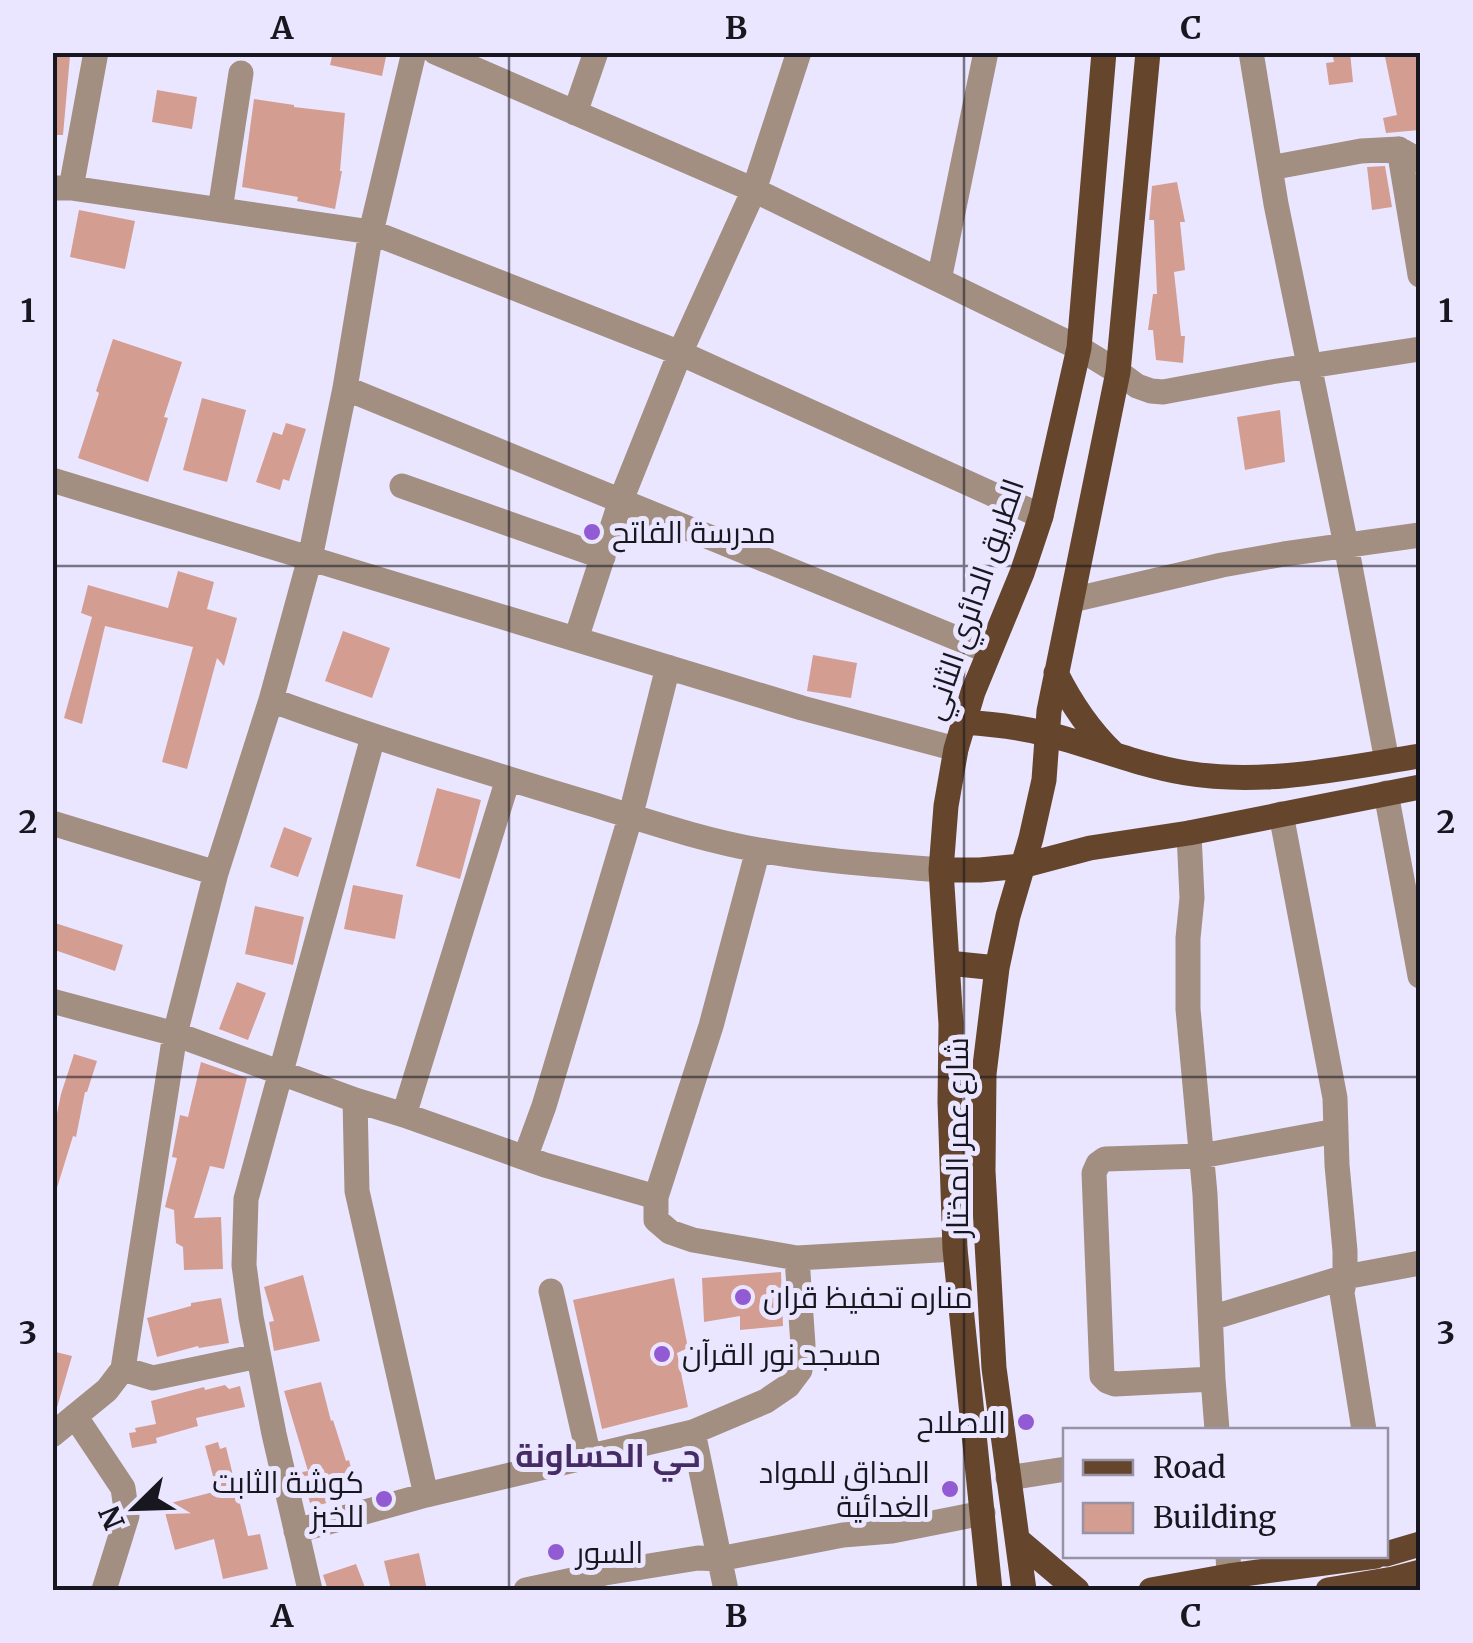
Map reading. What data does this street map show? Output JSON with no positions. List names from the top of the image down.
{
  "streets": {
    "main road": ["الطريق الدائري الثاني", "شارع عمر المختار"]
  },
  "crossings": [
    ["الطريق الدائري الثاني", "شارع عمر المختار"]
  ],
  "districts": ["حي الحساونة"],
  "places": [
    "مدرسة الفاتح",
    "مناره تحفيظ قران",
    "مسجد نور القرآن",
    "الاصلاح",
    "المذاق للمواد الغدائية",
    "كوشة الثابت للخبز",
    "السور"
  ],
  "legend": ["Road", "Building"],
  "north": "bottom left",
  "grid": {
    "columns": ["A", "B", "C"],
    "rows": ["1", "2", "3"]
  }
}
